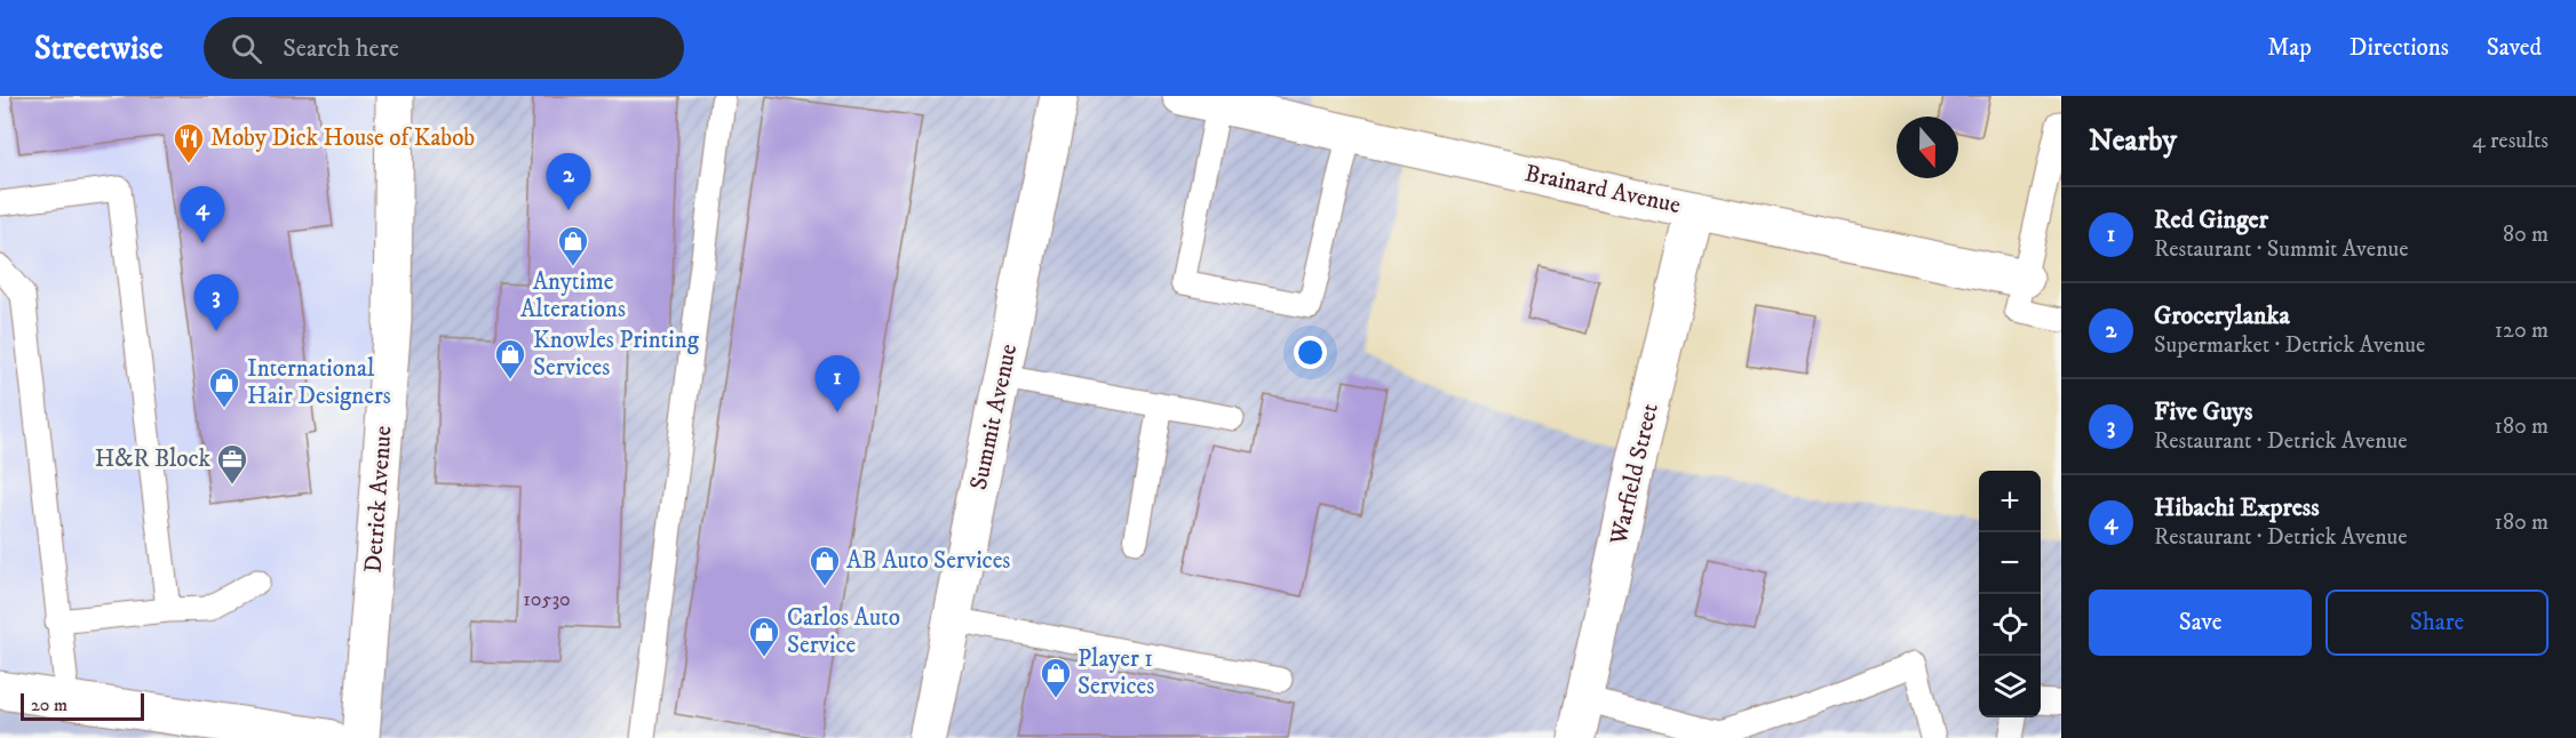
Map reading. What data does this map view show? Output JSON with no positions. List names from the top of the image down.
{
  "streets": {
    "street": [
      "Brainard Avenue",
      "Summit Avenue",
      "Warfield Street",
      "Detrick Avenue"
    ]
  },
  "crossings": [
    ["Brainard Avenue", "Warfield Street"]
  ],
  "places": {
    "restaurant": ["Moby Dick House of Kabob"],
    "shop": [
      "Anytime Alterations",
      "Knowles Printing Services",
      "International Hair Designers",
      "AB Auto Services",
      "Carlos Auto Service",
      "Player 1 Services"
    ],
    "office": ["H&R Block"]
  },
  "house_numbers": ["10530"],
  "scale_bar": "20 m",
  "north": "bottom",
  "page": {
    "header": "Streetwise",
    "search": "Search here",
    "nav": ["Map", "Directions", "Saved"],
    "heading": ["Nearby", "4 results"],
    "pins": [
      "2",
      "4",
      "3",
      "1"
    ],
    "list": [
      {
        "mark": "1",
        "name": "Red Ginger",
        "note": "Restaurant · Summit Avenue",
        "value": "80 m"
      },
      {
        "mark": "2",
        "name": "Grocerylanka",
        "note": "Supermarket · Detrick Avenue",
        "value": "120 m"
      },
      {
        "mark": "3",
        "name": "Five Guys",
        "note": "Restaurant · Detrick Avenue",
        "value": "180 m"
      },
      {
        "mark": "4",
        "name": "Hibachi Express",
        "note": "Restaurant · Detrick Avenue",
        "value": "180 m"
      }
    ],
    "map_buttons": ["+", "−"],
    "buttons": ["Save", "Share"],
    "scale": "20 m"
  }
}
